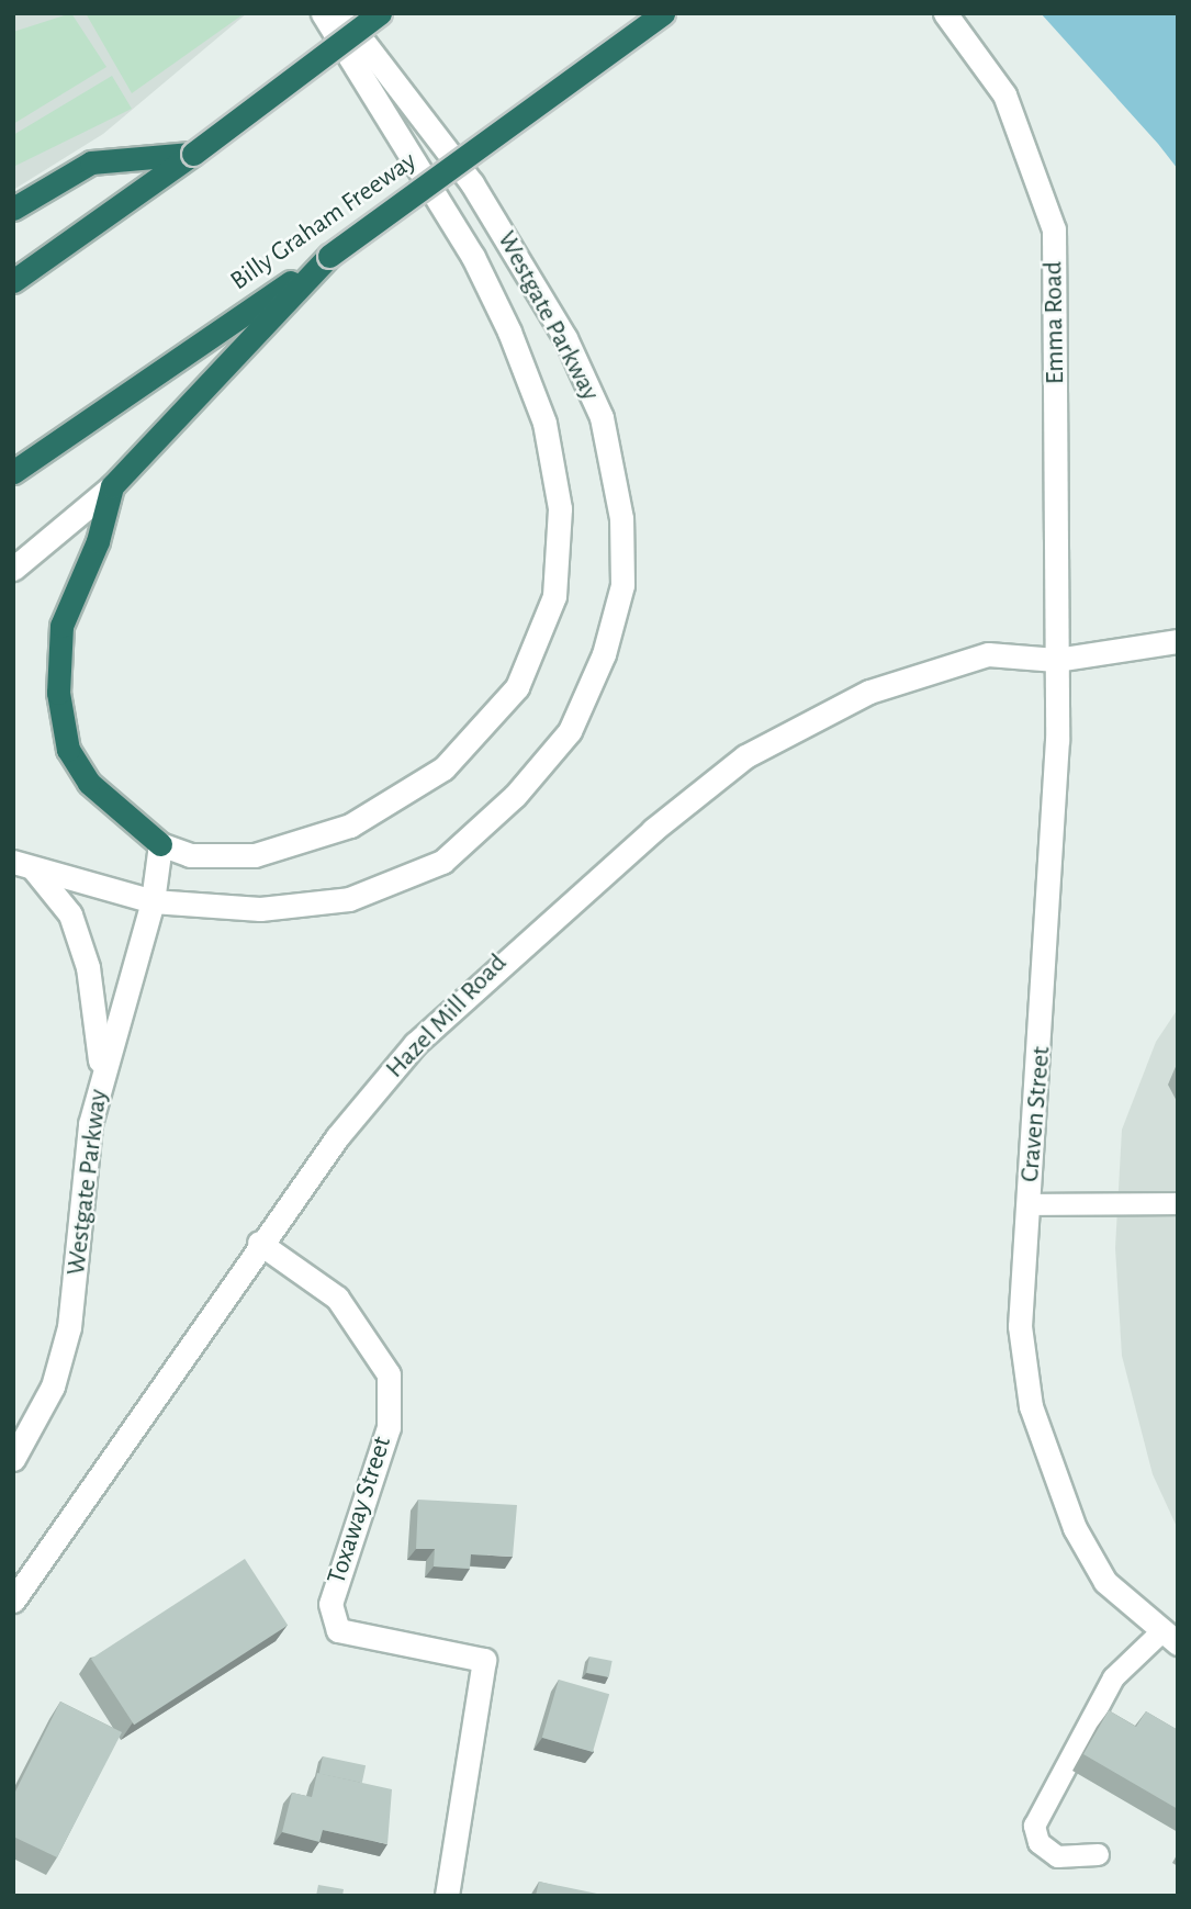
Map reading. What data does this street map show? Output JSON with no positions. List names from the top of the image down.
{
  "streets": {
    "highway": ["Billy Graham Freeway"],
    "street": [
      "Westgate Parkway",
      "Emma Road",
      "Hazel Mill Road",
      "Craven Street",
      "Toxaway Street"
    ]
  },
  "crossings": [
    ["Emma Road", "Hazel Mill Road"],
    ["Emma Road", "Craven Street"],
    ["Hazel Mill Road", "Craven Street"],
    ["Hazel Mill Road", "Toxaway Street"]
  ]
}
